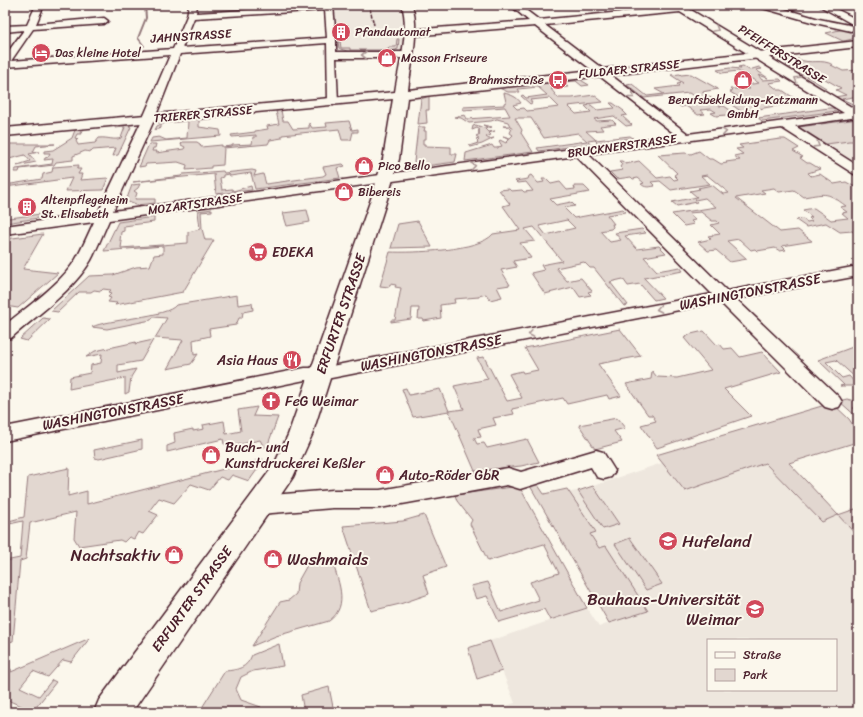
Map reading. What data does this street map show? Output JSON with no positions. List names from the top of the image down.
{
  "streets": {
    "street": [
      "JAHNSTRASSE",
      "PFEIFFERSTRASSE",
      "FULDAER STRASSE",
      "TRIERER STRASSE",
      "BRUCKNERSTRASSE",
      "MOZARTSTRASSE",
      "WASHINGTONSTRASSE",
      "ERFURTER STRASSE"
    ]
  },
  "crossings": [
    ["PFEIFFERSTRASSE", "FULDAER STRASSE"],
    ["PFEIFFERSTRASSE", "BRUCKNERSTRASSE"],
    ["FULDAER STRASSE", "TRIERER STRASSE"],
    ["FULDAER STRASSE", "ERFURTER STRASSE"],
    ["TRIERER STRASSE", "ERFURTER STRASSE"],
    ["BRUCKNERSTRASSE", "MOZARTSTRASSE"],
    ["BRUCKNERSTRASSE", "ERFURTER STRASSE"],
    ["MOZARTSTRASSE", "ERFURTER STRASSE"],
    ["WASHINGTONSTRASSE", "ERFURTER STRASSE"]
  ],
  "places": {
    "building": ["Pfandautomat", "Altenpflegeheim St. Elisabeth"],
    "hotel": ["Das kleine Hotel"],
    "shop": [
      "Masson Friseure",
      "Berufsbekleidung-Katzmann GmbH",
      "Pico Bello",
      "Bibereis",
      "Buch- und Kunstdruckerei Keßler",
      "Auto-Röder GbR",
      "Nachtsaktiv",
      "Washmaids"
    ],
    "bus stop": ["Brahmsstraße"],
    "supermarket": ["EDEKA"],
    "restaurant": ["Asia Haus"],
    "church": ["FeG Weimar"],
    "school or university": ["Hufeland", "Bauhaus-Universität Weimar"]
  },
  "legend": ["Straße", "Park"]
}
